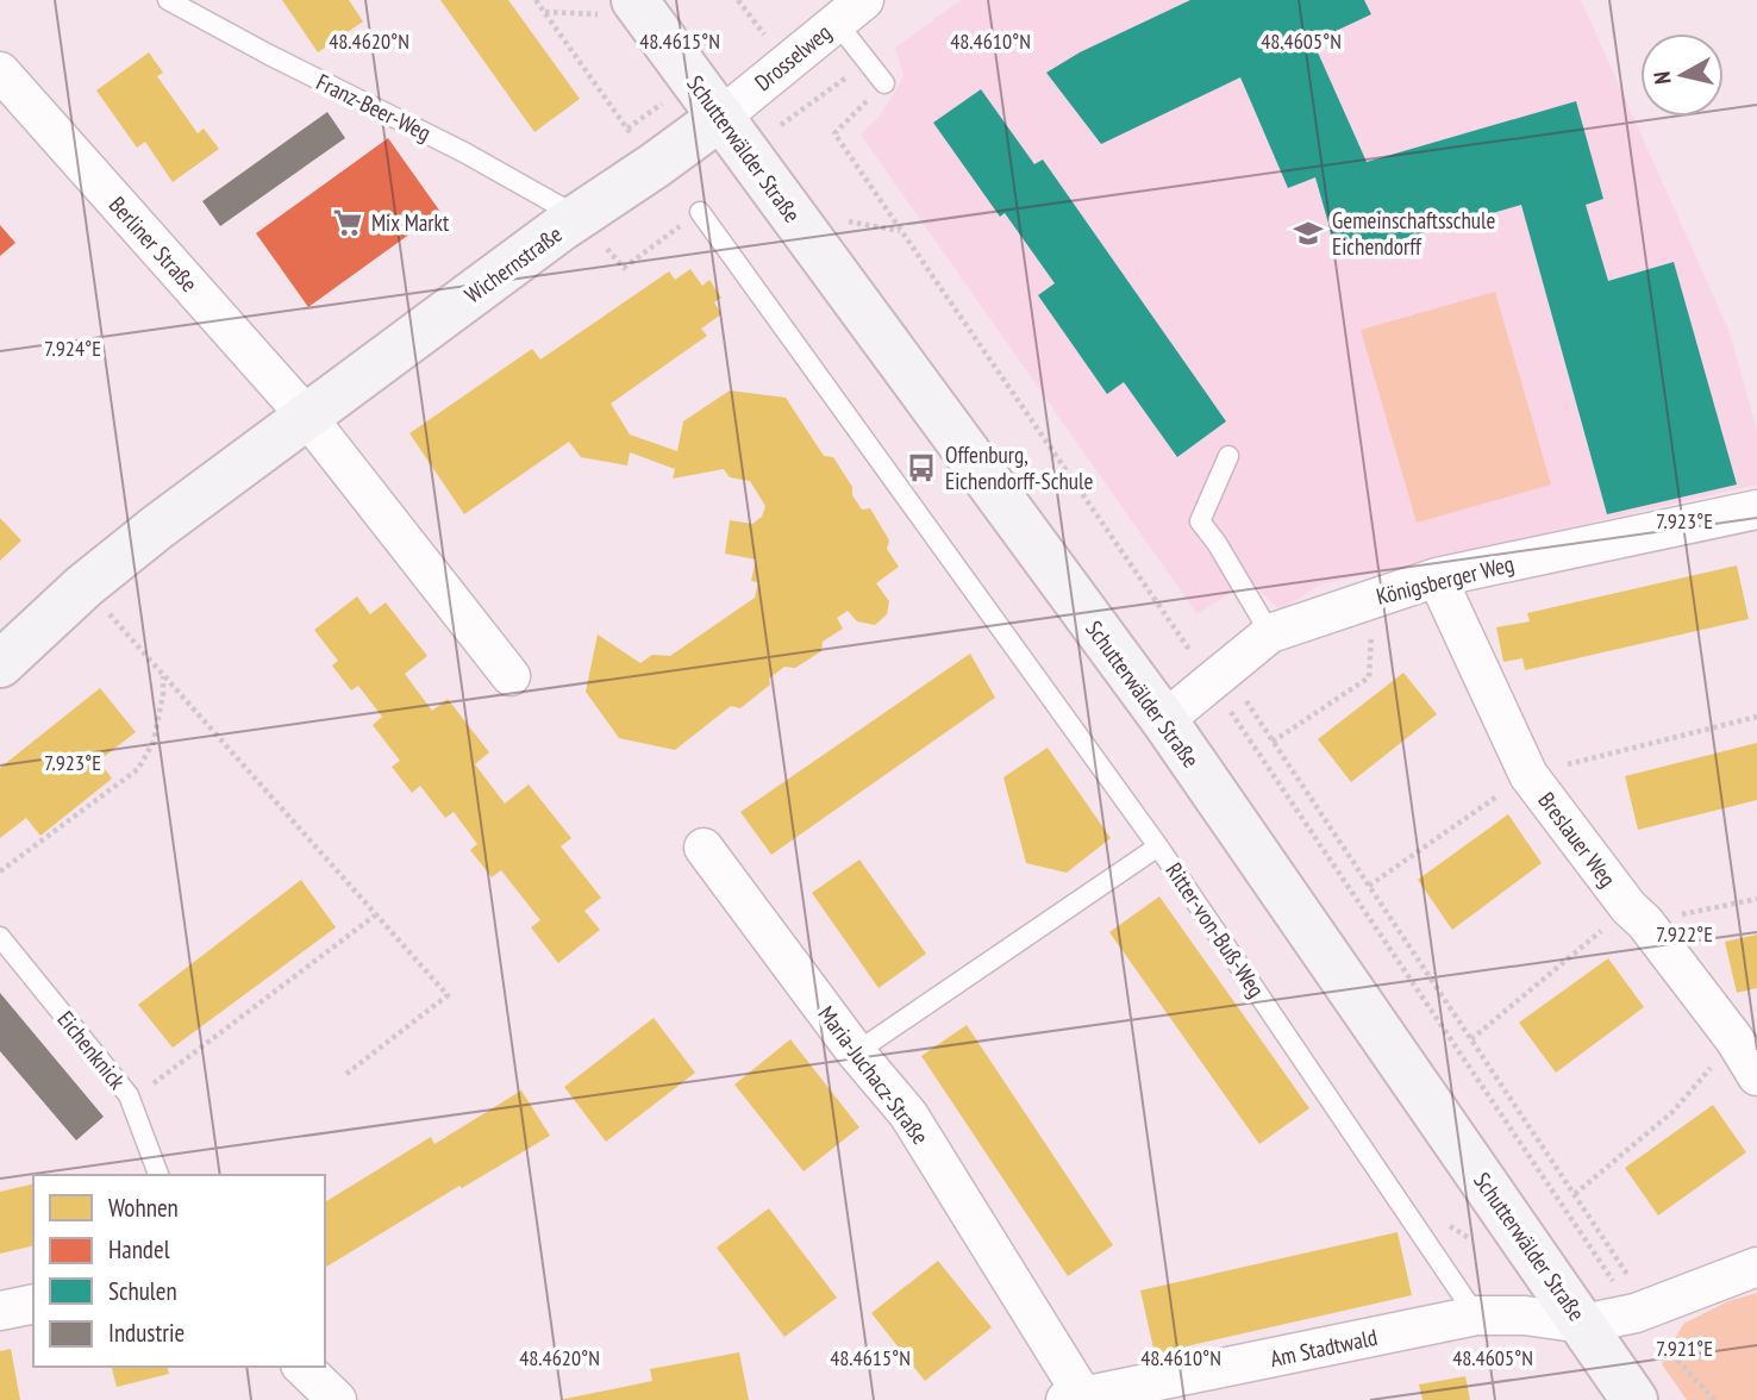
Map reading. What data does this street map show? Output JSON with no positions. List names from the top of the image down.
{
  "streets": {
    "main road": ["Schutterwälder Straße", "Wichernstraße"],
    "street": [
      "Drosselweg",
      "Berliner Straße",
      "Königsberger Weg",
      "Breslauer Weg",
      "Maria-Juchacz-Straße",
      "Am Stadtwald"
    ],
    "lane": ["Franz-Beer-Weg", "Ritter-von-Buß-Weg", "Eichenknick"]
  },
  "crossings": [
    ["Drosselweg", "Schutterwälder Straße"],
    ["Drosselweg", "Wichernstraße"],
    ["Franz-Beer-Weg", "Wichernstraße"],
    ["Schutterwälder Straße", "Wichernstraße"],
    ["Schutterwälder Straße", "Königsberger Weg"],
    ["Schutterwälder Straße", "Am Stadtwald"],
    ["Berliner Straße", "Wichernstraße"],
    ["Königsberger Weg", "Breslauer Weg"],
    ["Ritter-von-Buß-Weg", "Maria-Juchacz-Straße"],
    ["Ritter-von-Buß-Weg", "Am Stadtwald"],
    ["Maria-Juchacz-Straße", "Am Stadtwald"]
  ],
  "places": {
    "supermarket": ["Mix Markt"],
    "school or university": ["Gemeinschaftsschule Eichendorff"],
    "bus stop": ["Offenburg, Eichendorff-Schule"]
  },
  "legend": [
    "Wohnen",
    "Handel",
    "Schulen",
    "Industrie"
  ],
  "north": "left",
  "coordinates": [
    "48.4620°N",
    "48.4615°N",
    "48.4610°N",
    "48.4605°N",
    "7.924°E",
    "7.923°E",
    "7.922°E",
    "7.921°E"
  ]
}
